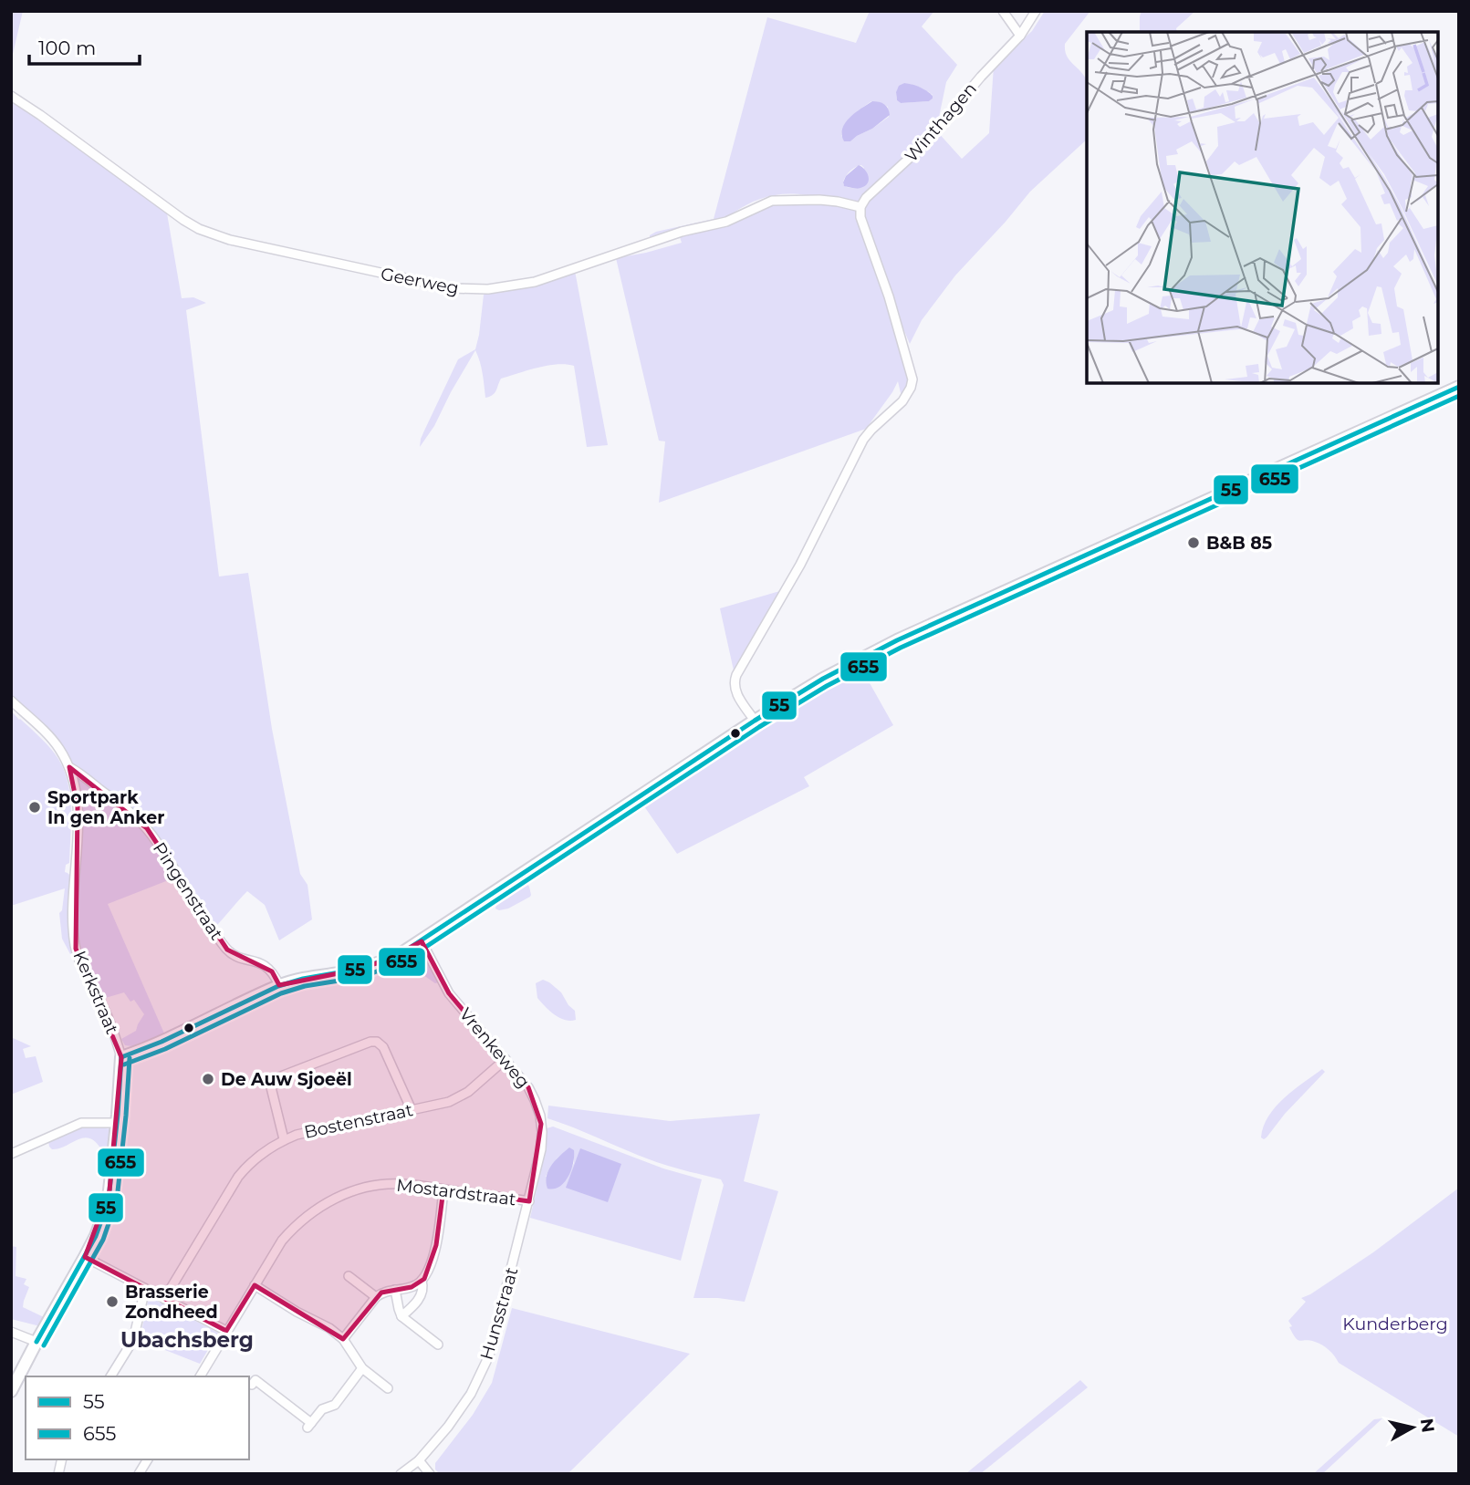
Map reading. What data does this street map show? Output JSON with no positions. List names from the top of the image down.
{
  "streets": {
    "street": [
      "Winthagen",
      "Geerweg",
      "Pingenstraat",
      "Kerkstraat",
      "Vrenkeweg",
      "Bostenstraat",
      "Mostardstraat",
      "Hunsstraat"
    ]
  },
  "crossings": [
    ["Winthagen", "Geerweg"],
    ["Pingenstraat", "Kerkstraat"],
    ["Vrenkeweg", "Bostenstraat"],
    ["Vrenkeweg", "Mostardstraat"],
    ["Vrenkeweg", "Hunsstraat"],
    ["Mostardstraat", "Hunsstraat"]
  ],
  "districts": ["Ubachsberg"],
  "parks": ["Kunderberg"],
  "places": [
    "B&B 85",
    "Sportpark In gen Anker",
    "De Auw Sjoeël",
    "Brasserie Zondheed"
  ],
  "lines": ["transit line 55", "transit line 655"],
  "legend": ["55", "655"],
  "scale_bar": "100 m",
  "north": "right"
}
